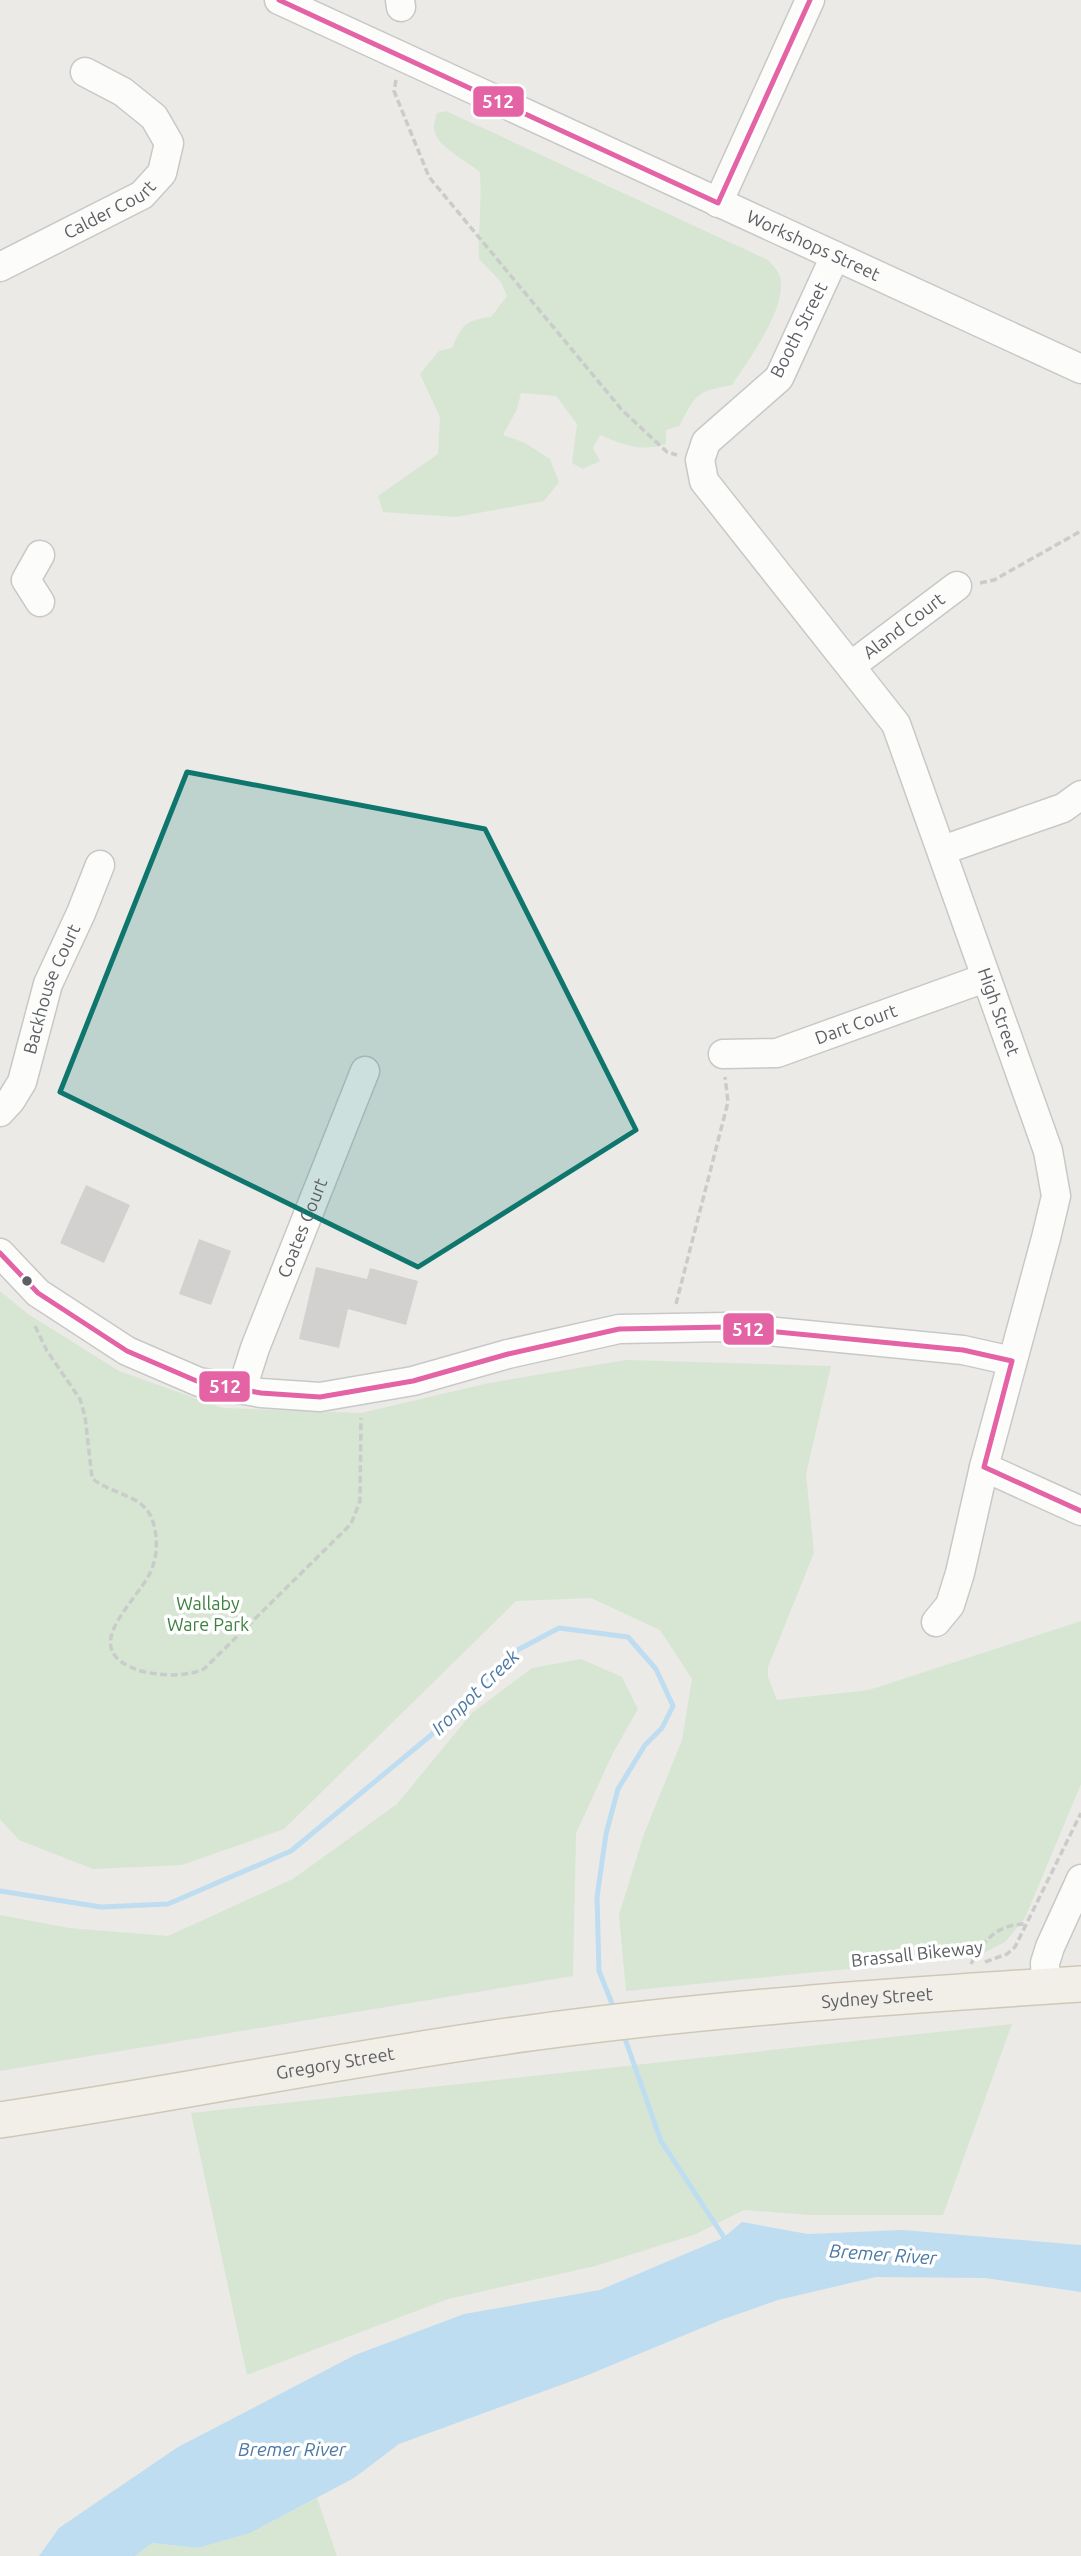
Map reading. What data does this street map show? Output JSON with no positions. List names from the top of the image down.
{
  "streets": {
    "main road": ["Sydney Street", "Gregory Street"],
    "street": [
      "Calder Court",
      "Workshops Street",
      "Booth Street",
      "Aland Court",
      "Backhouse Court",
      "High Street",
      "Dart Court",
      "Coates Court"
    ],
    "path": ["Brassall Bikeway"]
  },
  "crossings": [
    ["Workshops Street", "Booth Street"],
    ["Booth Street", "High Street"],
    ["Aland Court", "High Street"],
    ["High Street", "Dart Court"],
    ["Sydney Street", "Gregory Street"]
  ],
  "water": ["Ironpot Creek", "Bremer River"],
  "parks": ["Wallaby Ware Park"],
  "lines": ["transit line 512"]
}
